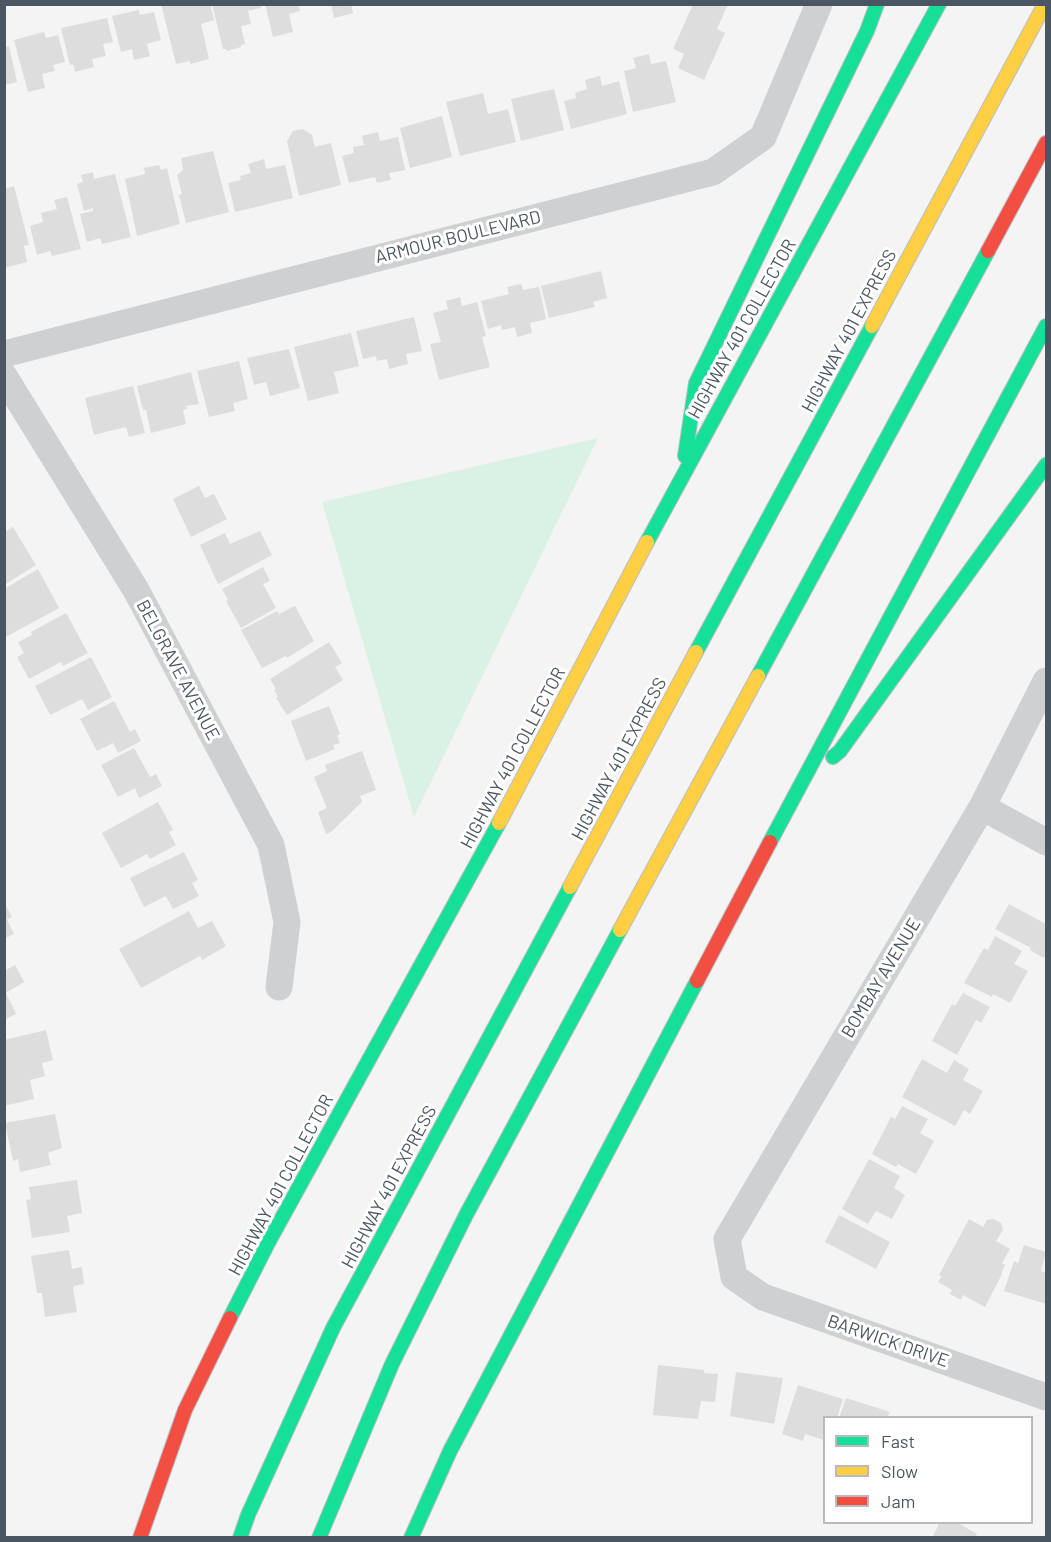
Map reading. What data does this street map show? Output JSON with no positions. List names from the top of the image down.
{
  "streets": {
    "highway": ["HIGHWAY 401 COLLECTOR", "HIGHWAY 401 EXPRESS"],
    "street": [
      "ARMOUR BOULEVARD",
      "BELGRAVE AVENUE",
      "BOMBAY AVENUE",
      "BARWICK DRIVE"
    ]
  },
  "crossings": [
    ["BOMBAY AVENUE", "BARWICK DRIVE"]
  ],
  "legend": ["Fast", "Slow", "Jam"]
}
